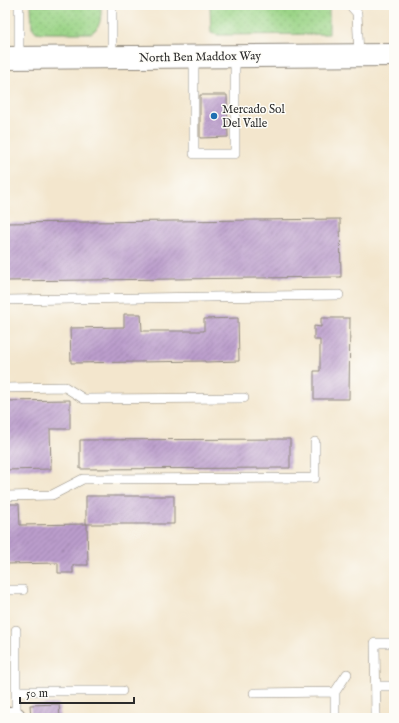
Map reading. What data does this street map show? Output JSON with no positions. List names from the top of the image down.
{
  "streets": {
    "main road": ["North Ben Maddox Way"]
  },
  "places": ["Mercado Sol Del Valle"],
  "scale_bar": "50 m"
}
